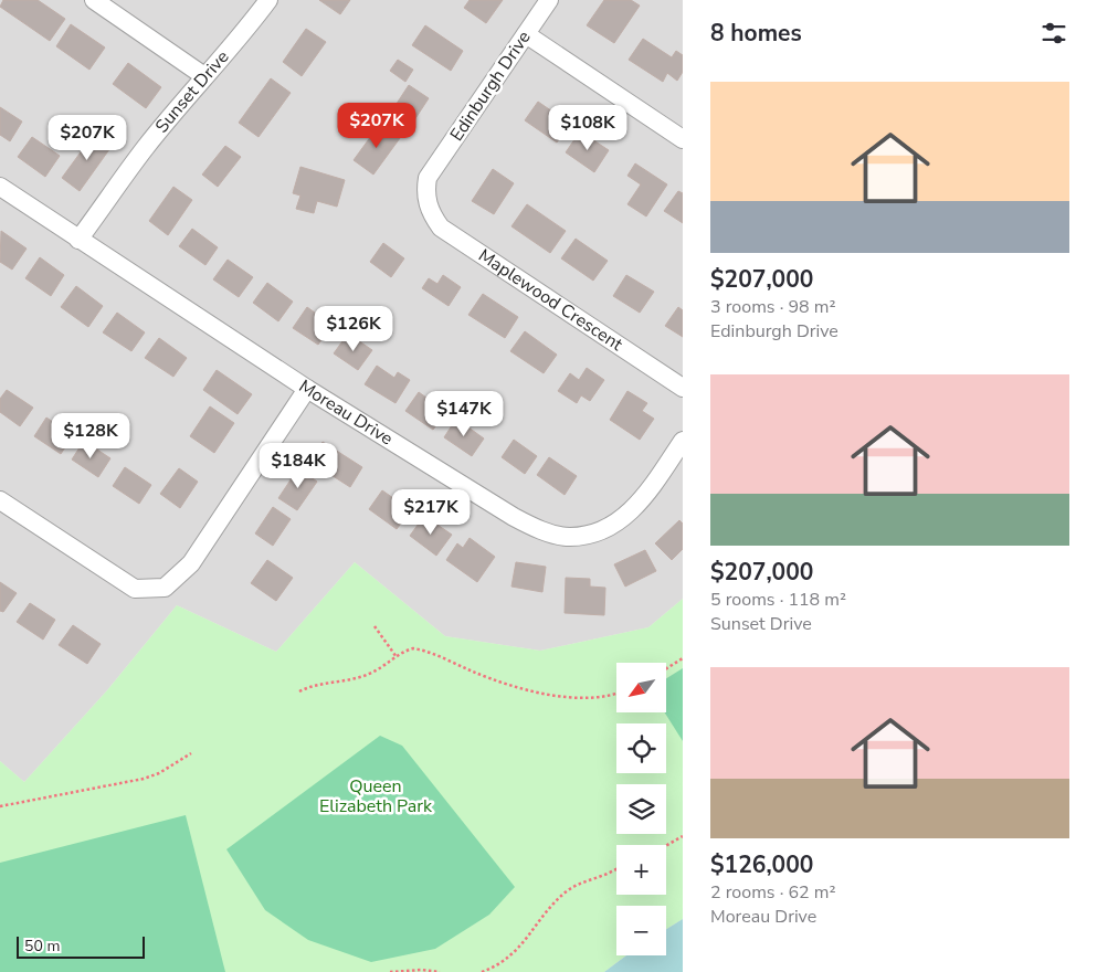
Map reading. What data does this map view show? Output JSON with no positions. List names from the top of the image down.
{
  "streets": {
    "street": [
      "Edinburgh Drive",
      "Sunset Drive",
      "Maplewood Crescent",
      "Moreau Drive"
    ]
  },
  "crossings": [
    ["Edinburgh Drive", "Maplewood Crescent"],
    ["Sunset Drive", "Moreau Drive"]
  ],
  "parks": ["Queen Elizabeth Park"],
  "scale_bar": "50 m",
  "north": "bottom left",
  "page": {
    "heading": "8 homes",
    "list": [
      {
        "name": "$207,000",
        "note": "3 rooms · 98 m² · Edinburgh Drive"
      },
      {
        "name": "$207,000",
        "note": "5 rooms · 118 m² · Sunset Drive"
      },
      {
        "name": "$126,000",
        "note": "2 rooms · 62 m² · Moreau Drive"
      }
    ],
    "price": [
      "$207K",
      "$108K",
      "$207K",
      "$126K",
      "$147K",
      "$128K",
      "$184K",
      "$217K"
    ],
    "map_buttons": ["+", "−"],
    "scale": "50 m"
  }
}
